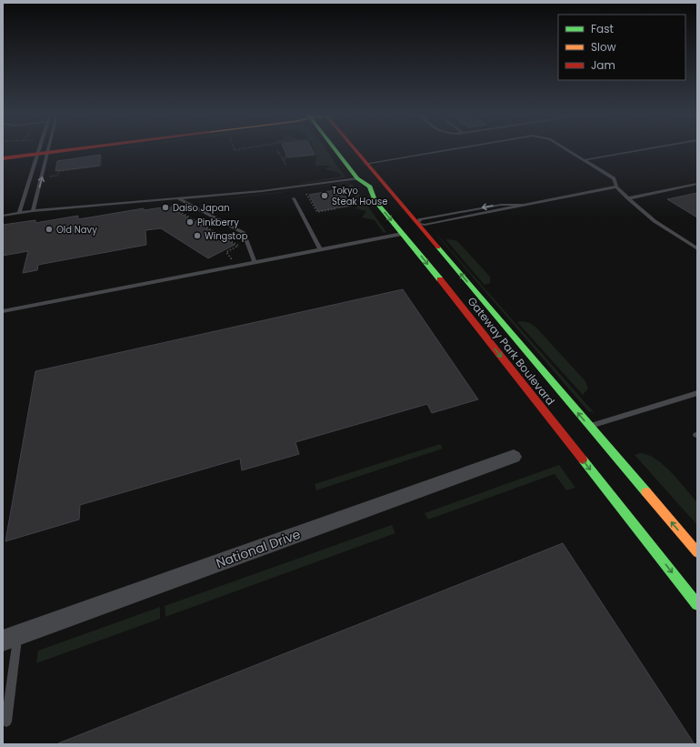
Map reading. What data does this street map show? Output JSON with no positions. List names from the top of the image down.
{
  "streets": {
    "street": ["Gateway Park Boulevard", "National Drive"]
  },
  "places": [
    "Tokyo Steak House",
    "Daiso Japan",
    "Pinkberry",
    "Old Navy",
    "Wingstop"
  ],
  "legend": ["Fast", "Slow", "Jam"]
}
